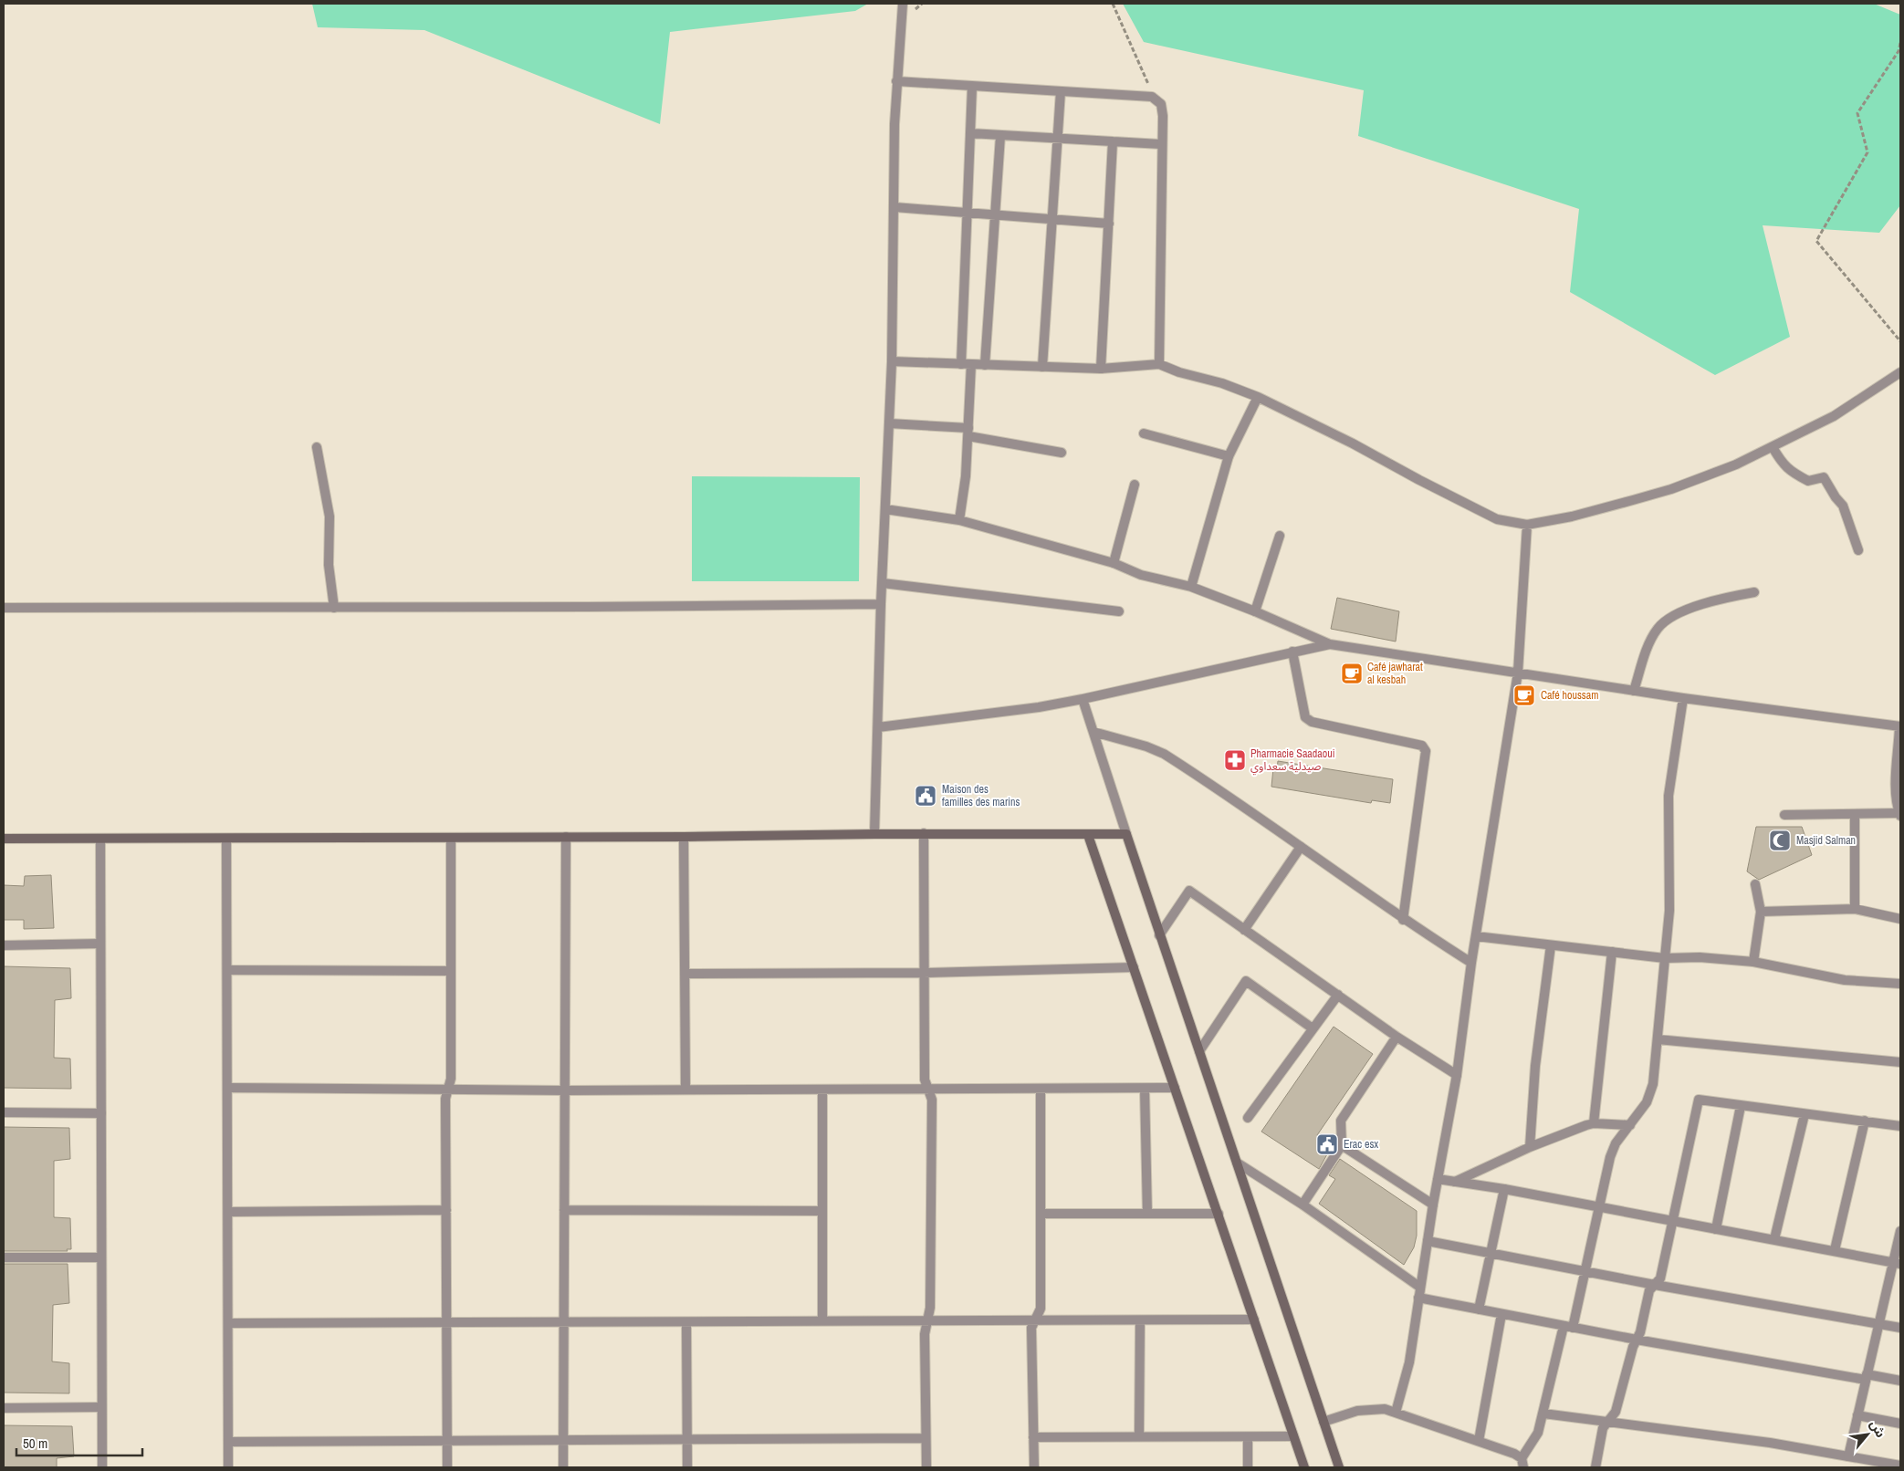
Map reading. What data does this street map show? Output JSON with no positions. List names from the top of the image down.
{
  "places": {
    "cafe": ["Café jawharat al kesbah", "Café houssam"],
    "pharmacy": ["Pharmacie Saadaoui صيدلية سعداوي"],
    "public building": ["Maison des familles des marins", "Erac esx"],
    "mosque": ["Masjid Salman"]
  },
  "scale_bar": "50 m",
  "north": "top right"
}
